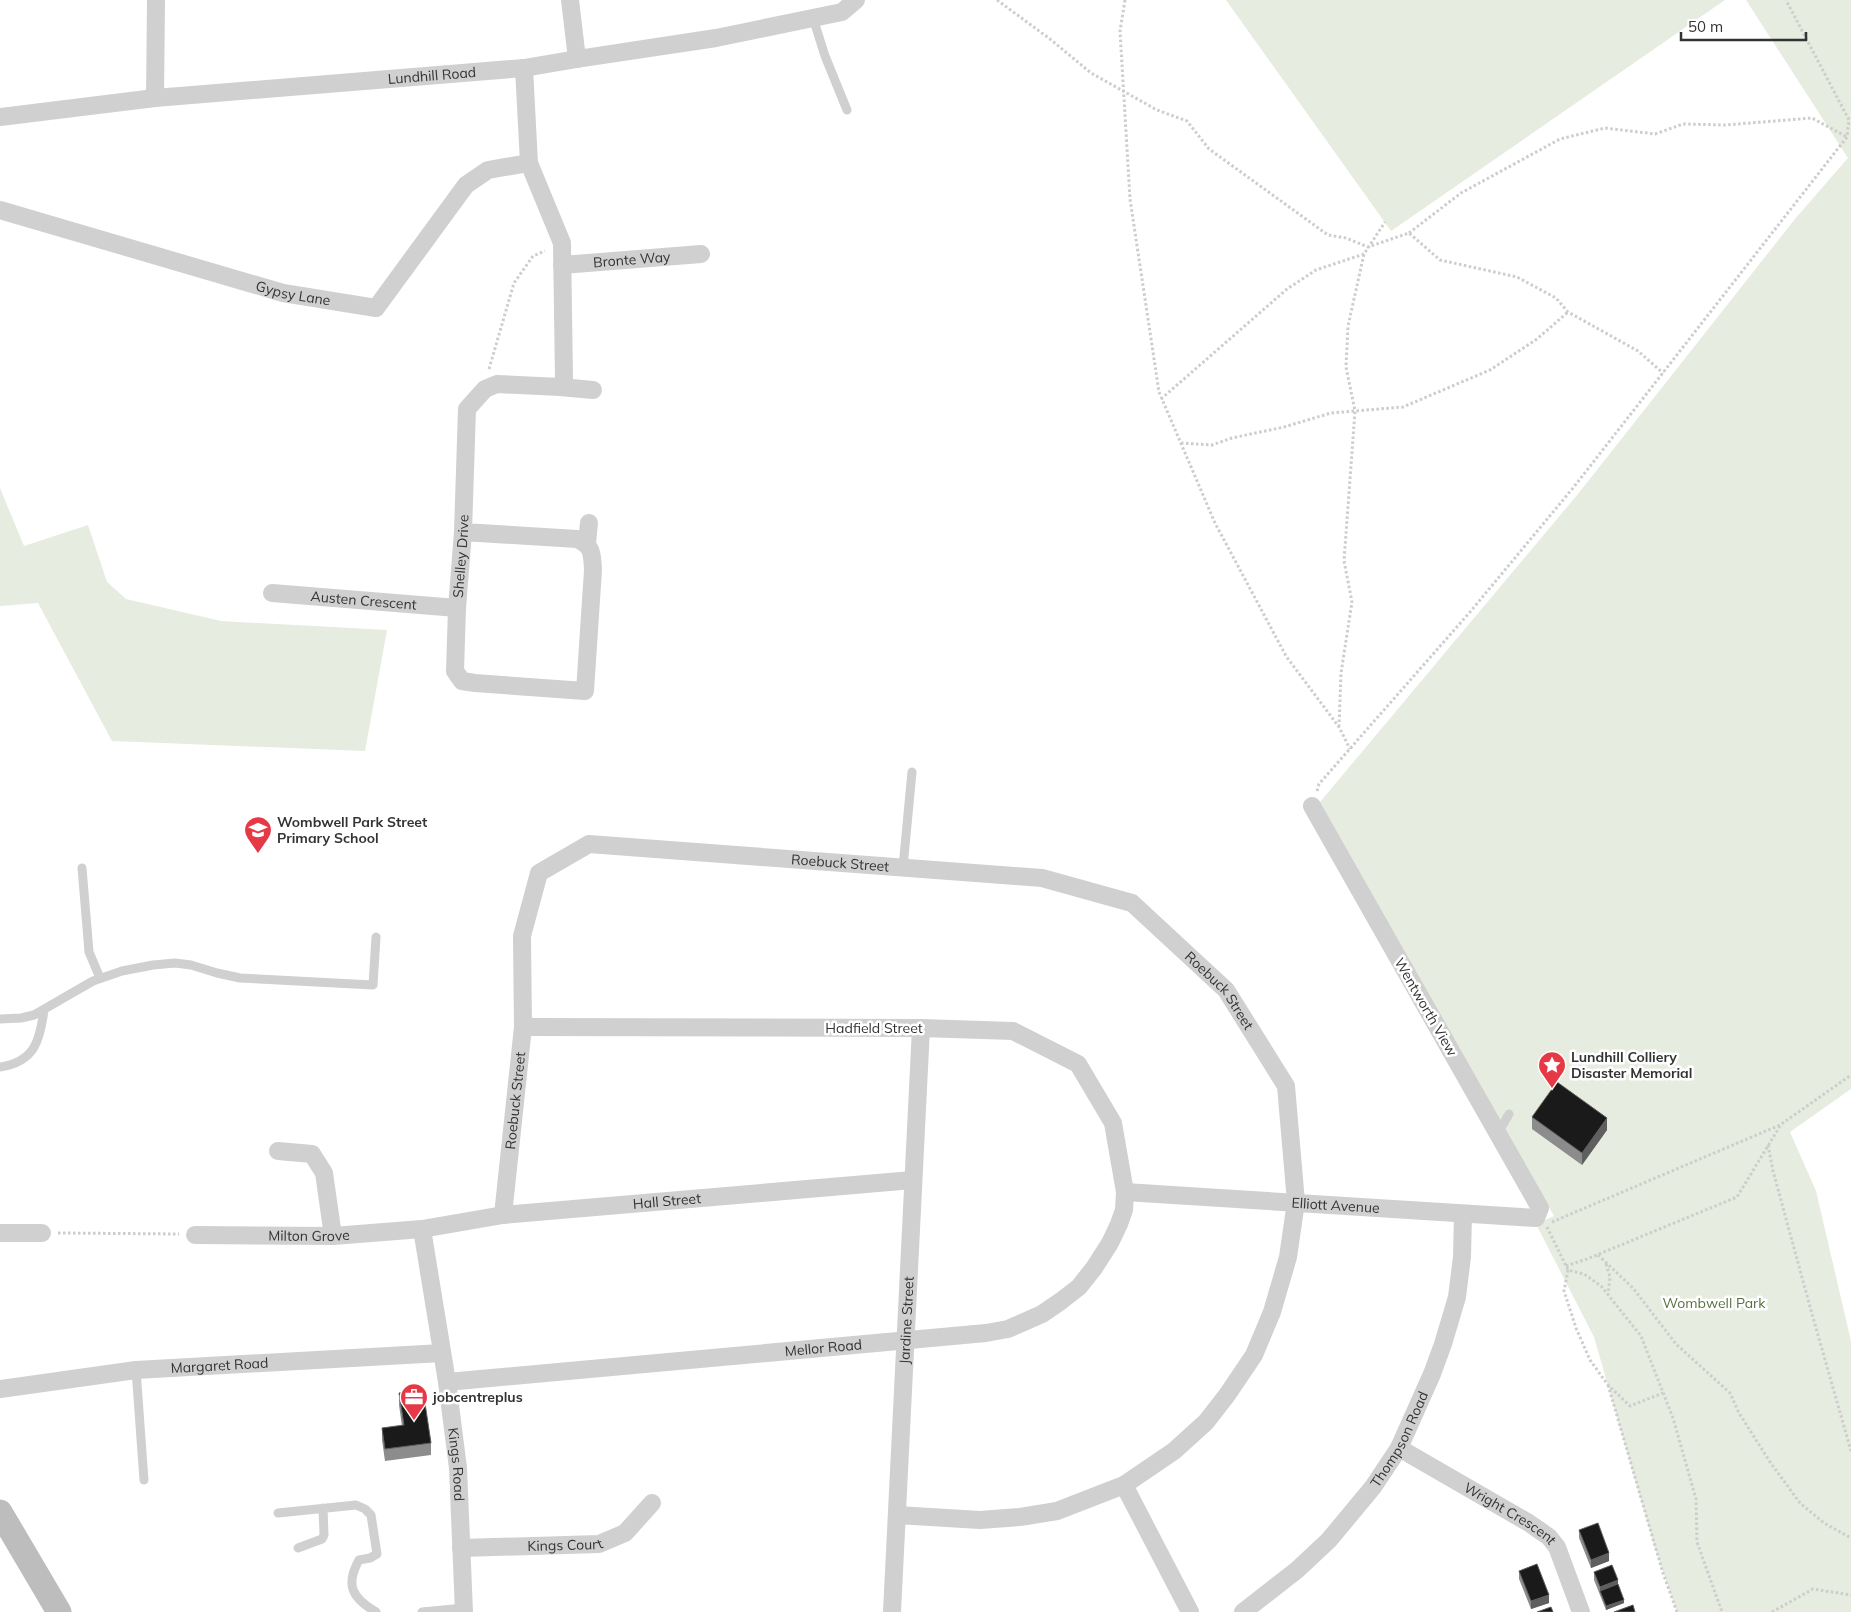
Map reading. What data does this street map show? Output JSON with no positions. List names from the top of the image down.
{
  "streets": {
    "street": [
      "Lundhill Road",
      "Bronte Way",
      "Gypsy Lane",
      "Shelley Drive",
      "Austen Crescent",
      "Roebuck Street",
      "Wentworth View",
      "Hadfield Street",
      "Hall Street",
      "Elliott Avenue",
      "Milton Grove",
      "Jardine Street",
      "Mellor Road",
      "Margaret Road",
      "Thompson Road",
      "Kings Road",
      "Wright Crescent",
      "Kings Court"
    ]
  },
  "crossings": [
    ["Shelley Drive", "Austen Crescent"],
    ["Roebuck Street", "Hadfield Street"],
    ["Roebuck Street", "Hall Street"],
    ["Roebuck Street", "Elliott Avenue"],
    ["Roebuck Street", "Jardine Street"],
    ["Wentworth View", "Elliott Avenue"],
    ["Hadfield Street", "Elliott Avenue"],
    ["Hadfield Street", "Jardine Street"],
    ["Hadfield Street", "Mellor Road"],
    ["Hall Street", "Milton Grove"],
    ["Hall Street", "Jardine Street"],
    ["Hall Street", "Kings Road"],
    ["Elliott Avenue", "Mellor Road"],
    ["Elliott Avenue", "Thompson Road"],
    ["Milton Grove", "Kings Road"],
    ["Jardine Street", "Mellor Road"],
    ["Mellor Road", "Kings Road"],
    ["Margaret Road", "Kings Road"],
    ["Thompson Road", "Wright Crescent"],
    ["Kings Road", "Kings Court"]
  ],
  "parks": ["Wombwell Park"],
  "places": {
    "school or university": ["Wombwell Park Street Primary School"],
    "place": ["Lundhill Colliery Disaster Memorial"],
    "office": ["jobcentreplus"]
  },
  "scale_bar": "50 m"
}
